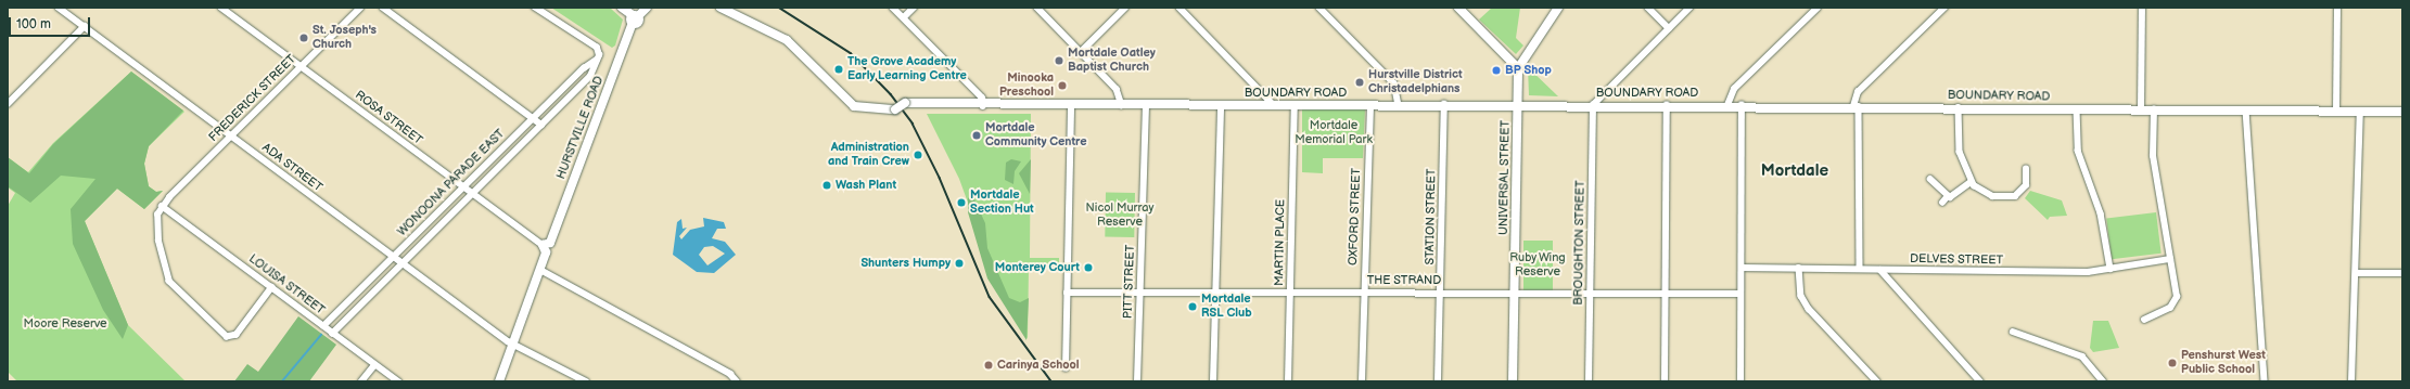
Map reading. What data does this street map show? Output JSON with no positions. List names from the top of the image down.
{
  "streets": {
    "main road": ["BOUNDARY ROAD", "HURSTVILLE ROAD", "UNIVERSAL STREET"],
    "street": [
      "FREDERICK STREET",
      "ROSA STREET",
      "ADA STREET",
      "WONOONA PARADE EAST",
      "OXFORD STREET",
      "STATION STREET",
      "MARTIN PLACE",
      "BROUGHTON STREET",
      "DELVES STREET",
      "THE STRAND",
      "PITT STREET",
      "LOUISA STREET"
    ]
  },
  "crossings": [
    ["BOUNDARY ROAD", "UNIVERSAL STREET"],
    ["BOUNDARY ROAD", "OXFORD STREET"],
    ["BOUNDARY ROAD", "STATION STREET"],
    ["BOUNDARY ROAD", "MARTIN PLACE"],
    ["BOUNDARY ROAD", "BROUGHTON STREET"],
    ["BOUNDARY ROAD", "PITT STREET"],
    ["FREDERICK STREET", "ROSA STREET"],
    ["FREDERICK STREET", "ADA STREET"],
    ["FREDERICK STREET", "LOUISA STREET"],
    ["ROSA STREET", "HURSTVILLE ROAD"],
    ["ROSA STREET", "WONOONA PARADE EAST"],
    ["HURSTVILLE ROAD", "ADA STREET"],
    ["ADA STREET", "WONOONA PARADE EAST"],
    ["UNIVERSAL STREET", "THE STRAND"],
    ["WONOONA PARADE EAST", "LOUISA STREET"],
    ["OXFORD STREET", "THE STRAND"],
    ["STATION STREET", "THE STRAND"],
    ["MARTIN PLACE", "THE STRAND"],
    ["BROUGHTON STREET", "THE STRAND"],
    ["THE STRAND", "PITT STREET"]
  ],
  "districts": ["Mortdale"],
  "parks": [
    "Mortdale Memorial Park",
    "Nicol Murray Reserve",
    "Ruby Wing Reserve",
    "Moore Reserve"
  ],
  "places": [
    "St. Joseph's Church",
    "Mortdale Oatley Baptist Church",
    "The Grove Academy Early Learning Centre",
    "BP Shop",
    "Hurstville District Christadelphians",
    "Minooka Preschool",
    "Mortdale Community Centre",
    "Administration and Train Crew",
    "Wash Plant",
    "Mortdale Section Hut",
    "Shunters Humpy",
    "Monterey Court",
    "Mortdale RSL Club",
    "Penshurst West Public School",
    "Carinya School"
  ],
  "scale_bar": "100 m"
}
